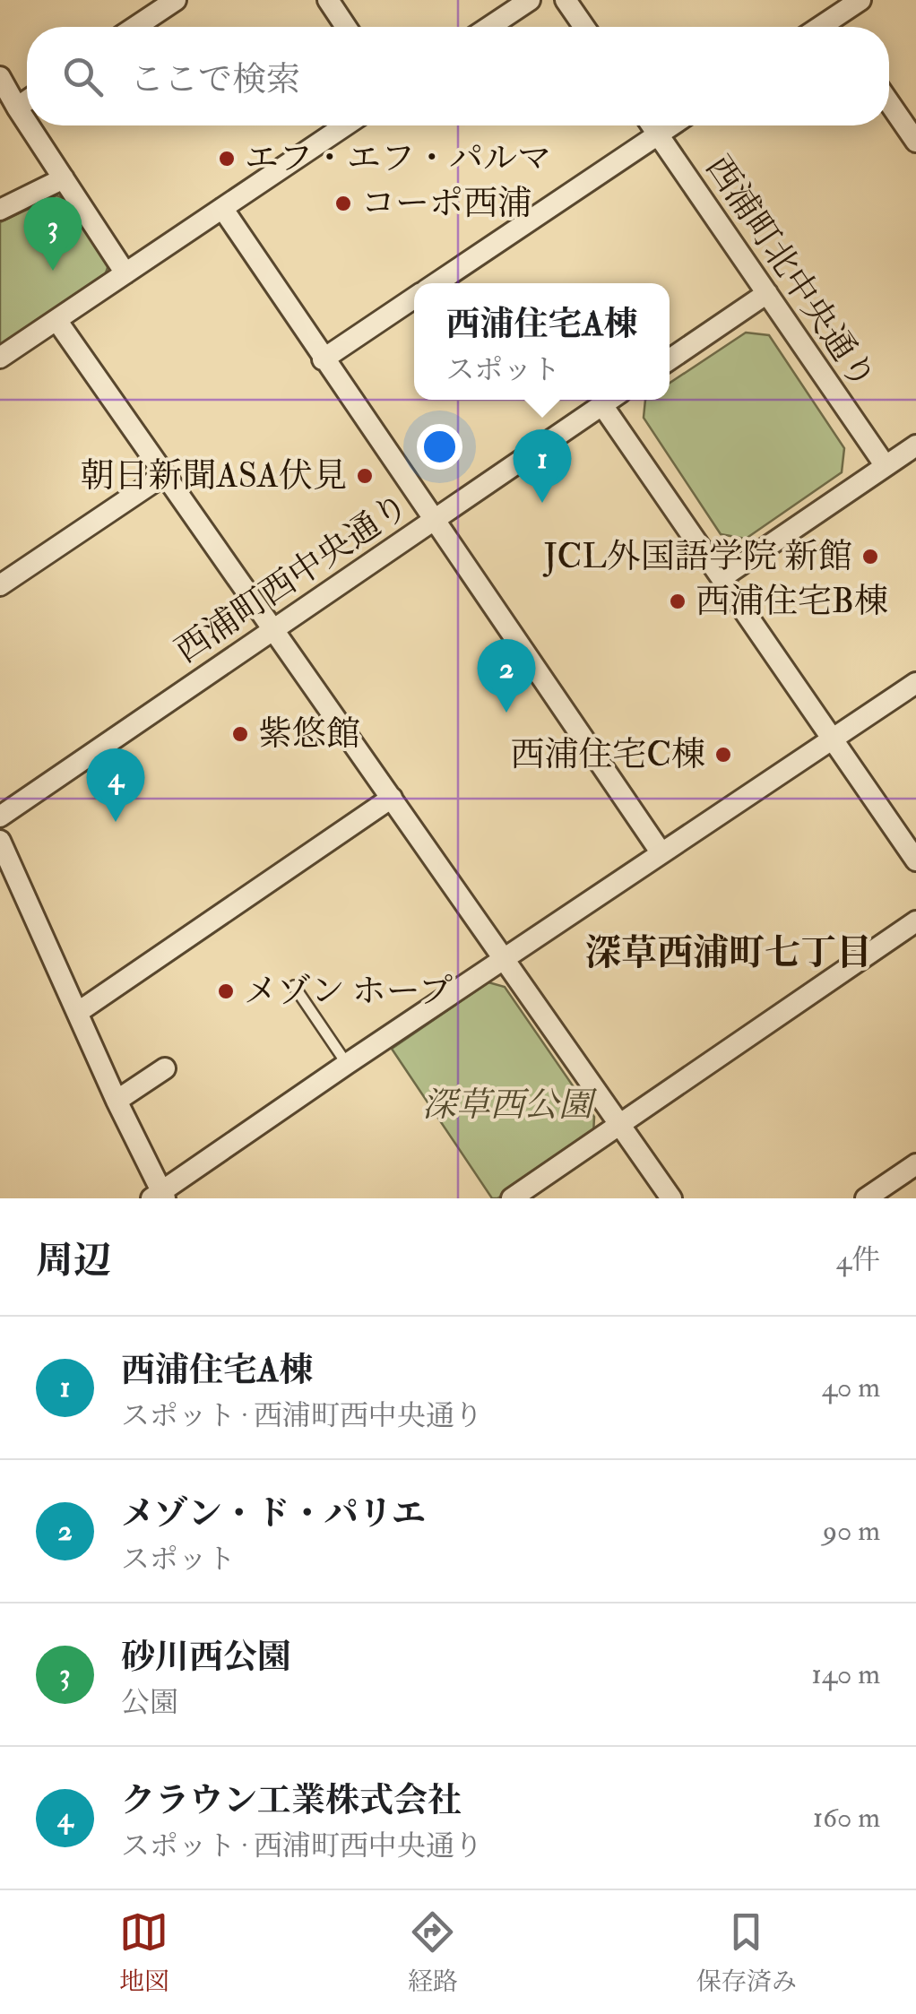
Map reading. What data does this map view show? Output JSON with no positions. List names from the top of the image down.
{
  "streets": {
    "street": ["西浦町北中央通り", "西浦町西中央通り"]
  },
  "districts": ["深草西浦町七丁目"],
  "parks": ["深草西公園"],
  "places": [
    "エフ・エフ・パルマ",
    "コーポ西浦",
    "朝日新聞ASA伏見",
    "JCL外国語学院 新館",
    "西浦住宅B棟",
    "紫悠館",
    "西浦住宅C棟",
    "メゾン ホープ"
  ],
  "page": {
    "search": "ここで検索",
    "pins": [
      "3",
      "1",
      "2",
      "4"
    ],
    "popup": ["西浦住宅A棟", "スポット"],
    "heading": ["周辺", "4件"],
    "list": [
      {
        "mark": "1",
        "name": "西浦住宅A棟",
        "note": "スポット · 西浦町西中央通り",
        "value": "40 m"
      },
      {
        "mark": "2",
        "name": "メゾン・ド・パリエ",
        "note": "スポット",
        "value": "90 m"
      },
      {
        "mark": "3",
        "name": "砂川西公園",
        "note": "公園",
        "value": "140 m"
      },
      {
        "mark": "4",
        "name": "クラウン工業株式会社",
        "note": "スポット · 西浦町西中央通り",
        "value": "160 m"
      }
    ],
    "nav": ["地図", "経路", "保存済み"]
  }
}
